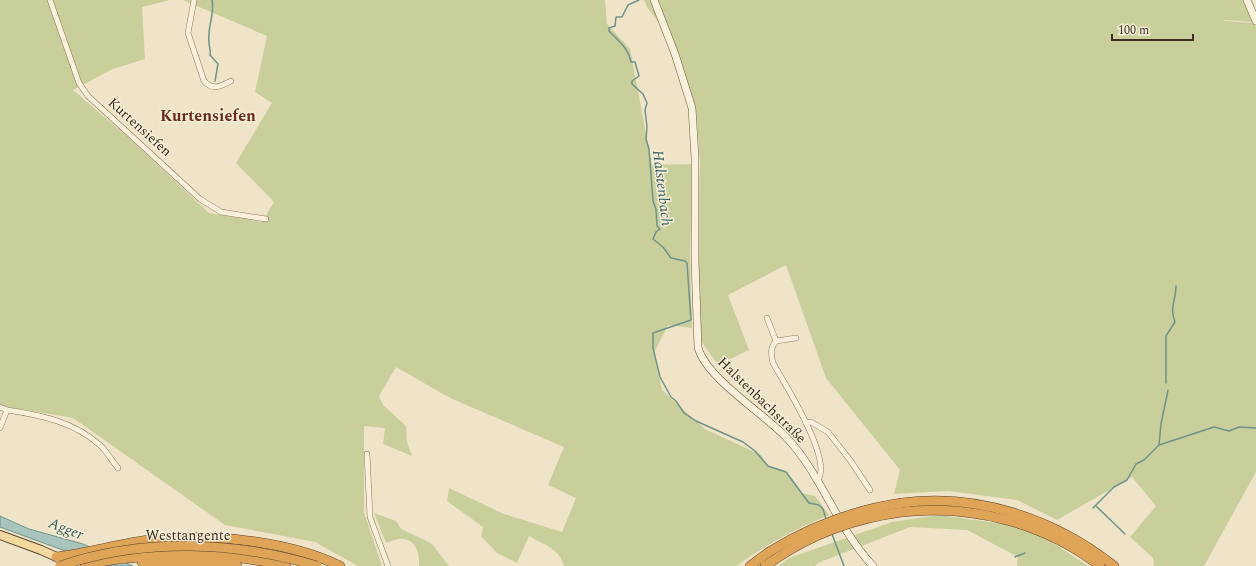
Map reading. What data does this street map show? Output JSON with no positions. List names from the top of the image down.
{
  "streets": {
    "highway": ["Westtangente"],
    "street": ["Kurtensiefen", "Halstenbachstraße"]
  },
  "districts": ["Kurtensiefen"],
  "water": ["Halstenbach", "Agger"],
  "scale_bar": "100 m"
}
